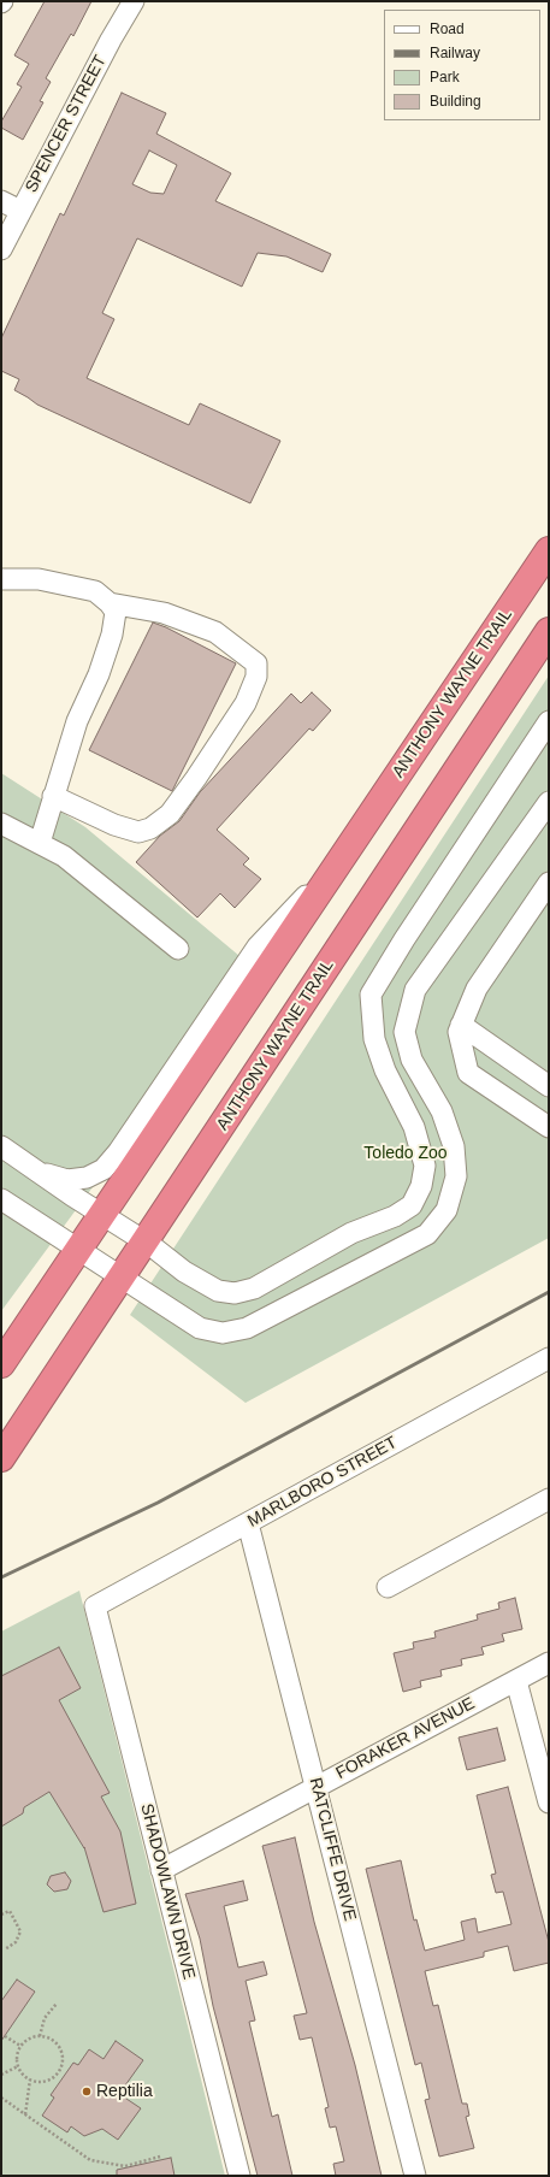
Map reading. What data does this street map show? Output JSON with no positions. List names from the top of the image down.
{
  "streets": {
    "highway": ["ANTHONY WAYNE TRAIL"],
    "street": [
      "SPENCER STREET",
      "MARLBORO STREET",
      "FORAKER AVENUE",
      "RATCLIFFE DRIVE",
      "SHADOWLAWN DRIVE"
    ]
  },
  "crossings": [
    ["MARLBORO STREET", "RATCLIFFE DRIVE"],
    ["MARLBORO STREET", "SHADOWLAWN DRIVE"],
    ["FORAKER AVENUE", "RATCLIFFE DRIVE"],
    ["FORAKER AVENUE", "SHADOWLAWN DRIVE"]
  ],
  "parks": ["Toledo Zoo"],
  "places": ["Reptilia"],
  "legend": [
    "Road",
    "Railway",
    "Park",
    "Building"
  ]
}
